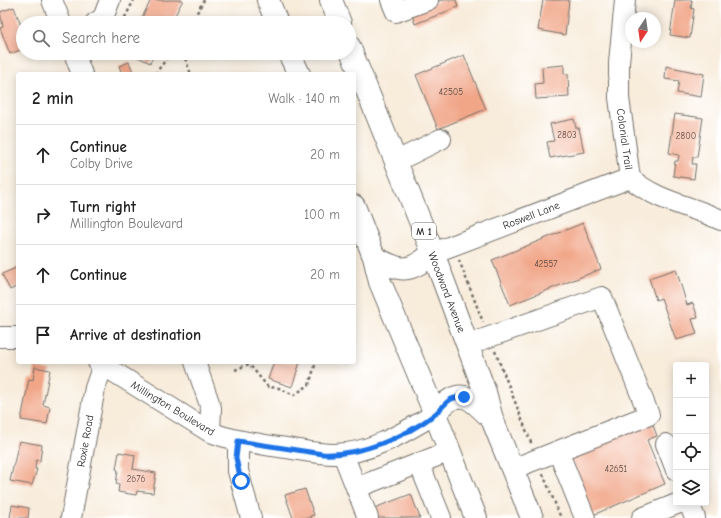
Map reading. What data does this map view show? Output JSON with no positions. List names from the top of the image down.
{
  "streets": {
    "main road": ["M 1", "Woodward Avenue"],
    "street": [
      "Colonial Trail",
      "Roswell Lane",
      "Millington Boulevard",
      "Roxie Road"
    ]
  },
  "crossings": [
    ["Colonial Trail", "Roswell Lane"],
    ["Roswell Lane", "Woodward Avenue"],
    ["Millington Boulevard", "Roxie Road"]
  ],
  "house_numbers": [
    "42505",
    "2803",
    "2800",
    "42557",
    "42651",
    "2676"
  ],
  "north": "bottom",
  "page": {
    "search": "Search here",
    "heading": ["2 min", "Walk · 140 m"],
    "list": [
      ["Continue", "Colby Drive", "20 m"],
      ["Turn right", "Millington Boulevard", "100 m"],
      ["Continue", "20 m"],
      "Arrive at destination"
    ],
    "map_buttons": ["+", "−"]
  }
}
